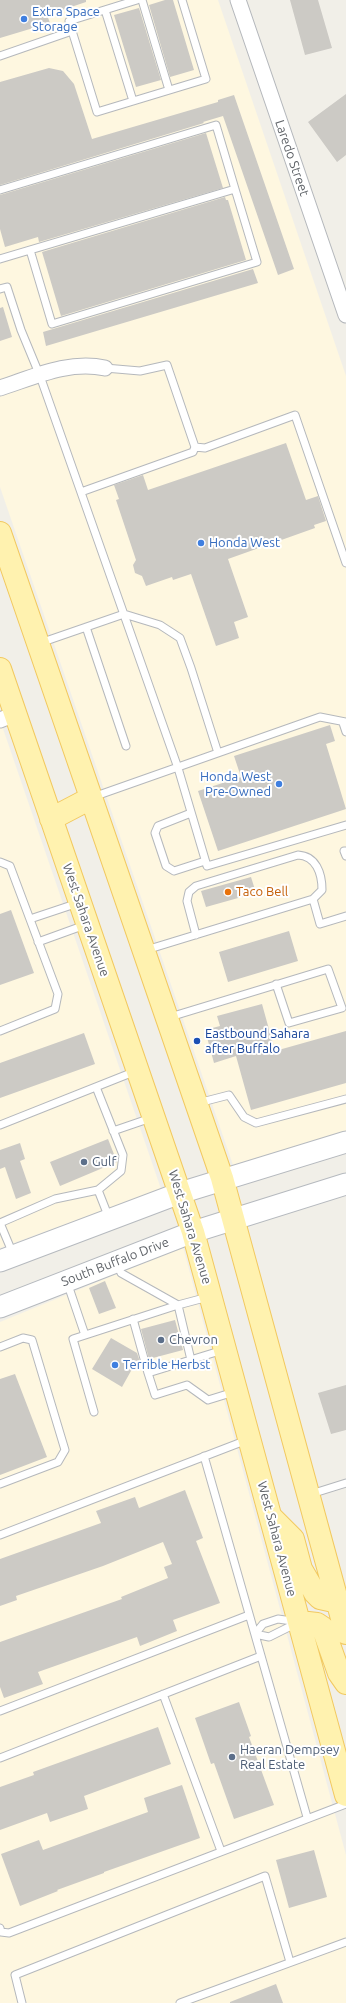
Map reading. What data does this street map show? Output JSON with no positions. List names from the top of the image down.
{
  "streets": {
    "main road": ["West Sahara Avenue", "South Buffalo Drive"],
    "street": ["Laredo Street"]
  },
  "crossings": [
    ["West Sahara Avenue", "South Buffalo Drive"]
  ],
  "places": [
    "Extra Space Storage",
    "Honda West",
    "Honda West Pre-Owned",
    "Taco Bell",
    "Eastbound Sahara after Buffalo",
    "Gulf",
    "Chevron",
    "Terrible Herbst",
    "Haeran Dempsey Real Estate"
  ]
}
